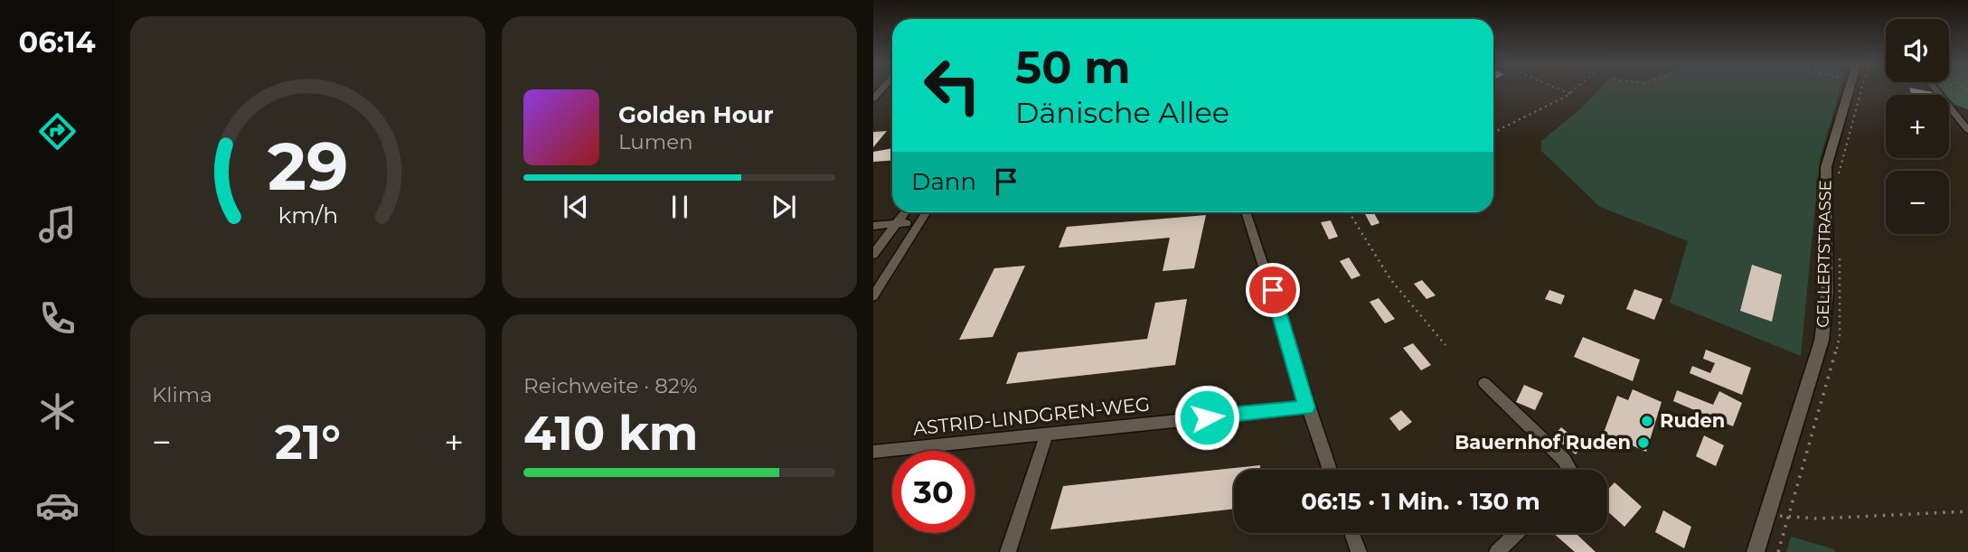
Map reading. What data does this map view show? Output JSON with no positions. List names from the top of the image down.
{
  "streets": {
    "street": ["GELLERTSTRASSE", "ASTRID-LINDGREN-WEG"]
  },
  "places": ["Ruden", "Bauernhof Ruden"],
  "page": {
    "tabs": "06:14",
    "map_buttons": ["+", "−"],
    "turn": ["50 m", "Dänische Allee"],
    "song": ["Golden Hour", "Lumen"],
    "then": "Dann",
    "tile": [
      "Klima",
      ["Reichweite · 82%", "410 km"]
    ],
    "heat": ["−", "21°", "+"],
    "limit": "30",
    "trip": "06:15 · 1 Min. · 130 m",
    "gauge": ["29", "km/h"]
  }
}
